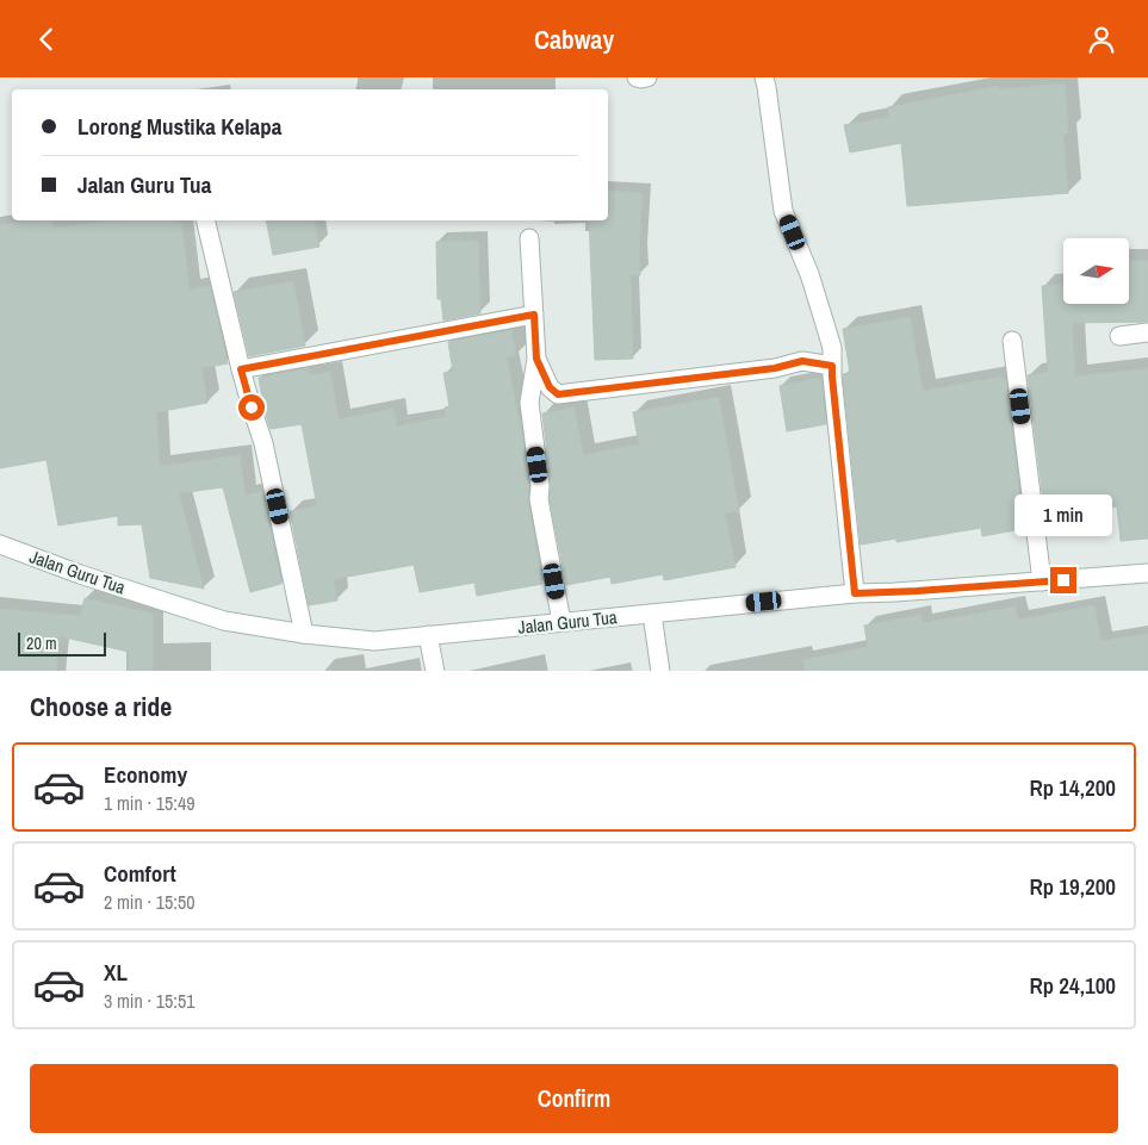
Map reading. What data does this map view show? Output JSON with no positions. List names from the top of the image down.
{
  "streets": {
    "street": ["Jalan Guru Tua"]
  },
  "scale_bar": "20 m",
  "north": "right",
  "page": {
    "header": "Cabway",
    "banner": ["Lorong Mustika Kelapa", "Jalan Guru Tua"],
    "bubble": "1 min",
    "scale": "20 m",
    "heading": "Choose a ride",
    "list": [
      {
        "name": "Economy",
        "note": "1 min · 15:49",
        "value": "Rp 14,200"
      },
      {
        "name": "Comfort",
        "note": "2 min · 15:50",
        "value": "Rp 19,200"
      },
      {
        "name": "XL",
        "note": "3 min · 15:51",
        "value": "Rp 24,100"
      }
    ],
    "buttons": "Confirm"
  }
}
